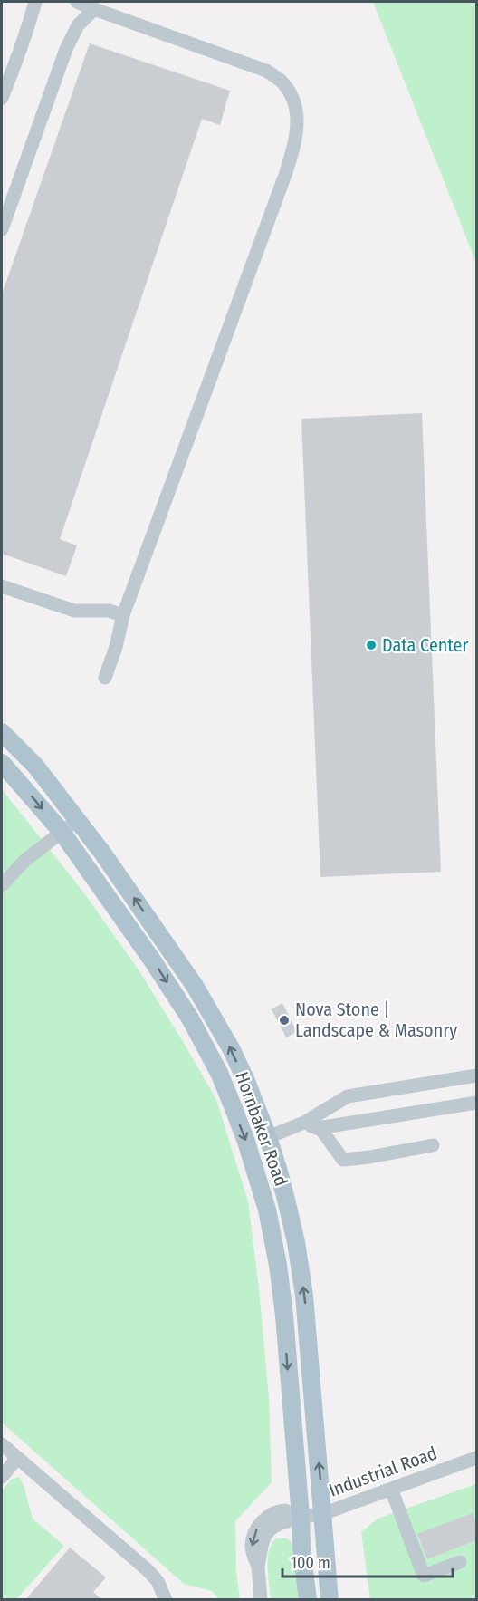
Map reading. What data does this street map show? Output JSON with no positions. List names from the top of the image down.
{
  "streets": {
    "main road": ["Hornbaker Road"],
    "street": ["Industrial Road"]
  },
  "crossings": [
    ["Hornbaker Road", "Industrial Road"]
  ],
  "places": ["Data Center", "Nova Stone | Landscape & Masonry"],
  "scale_bar": "100 m"
}
